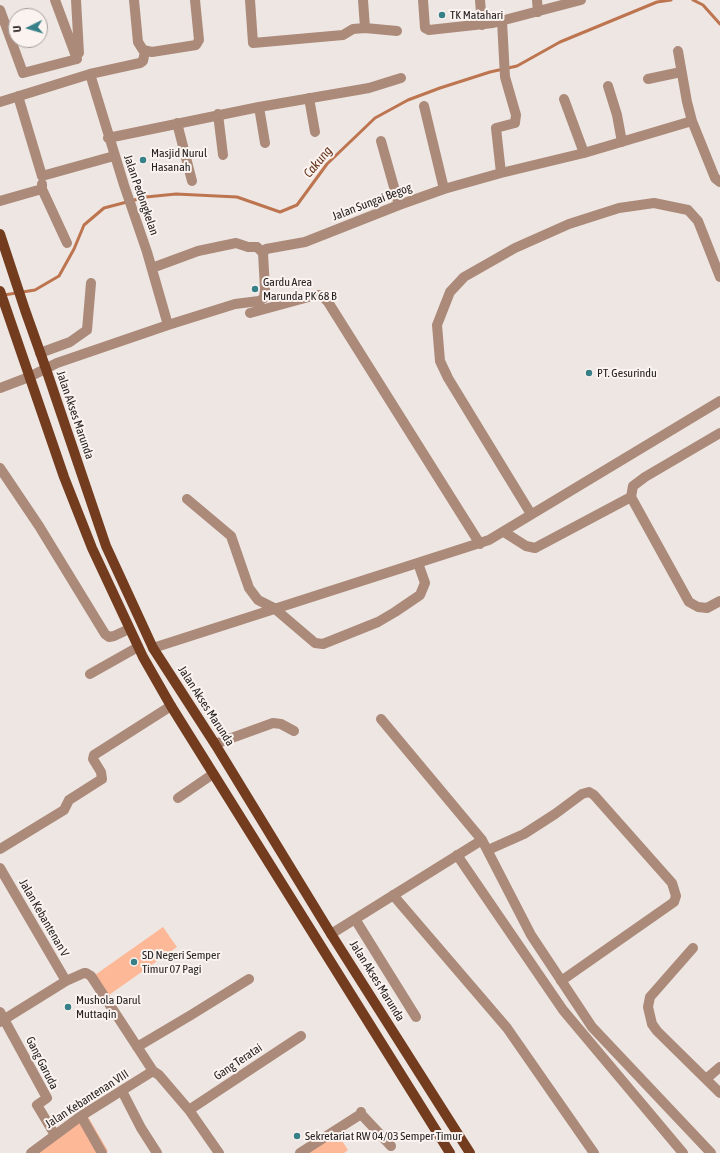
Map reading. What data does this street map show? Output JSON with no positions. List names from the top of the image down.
{
  "streets": {
    "main road": ["Jalan Akses Marunda"],
    "street": [
      "Jalan Pedongkelan",
      "Jalan Sungai Begog",
      "Jalan Kebantenan V",
      "Gang Teratai",
      "Gang Garuda",
      "Jalan Kebantenan VIII"
    ]
  },
  "crossings": [
    ["Gang Garuda", "Jalan Kebantenan VIII"]
  ],
  "water": ["Cakung"],
  "places": [
    "TK Matahari",
    "Masjid Nurul Hasanah",
    "Gardu Area Marunda PK 68 B",
    "PT. Gesurindu",
    "SD Negeri Semper Timur 07 Pagi",
    "Mushola Darul Muttaqin",
    "Sekretariat RW 04/03 Semper Timur"
  ],
  "north": "left"
}
